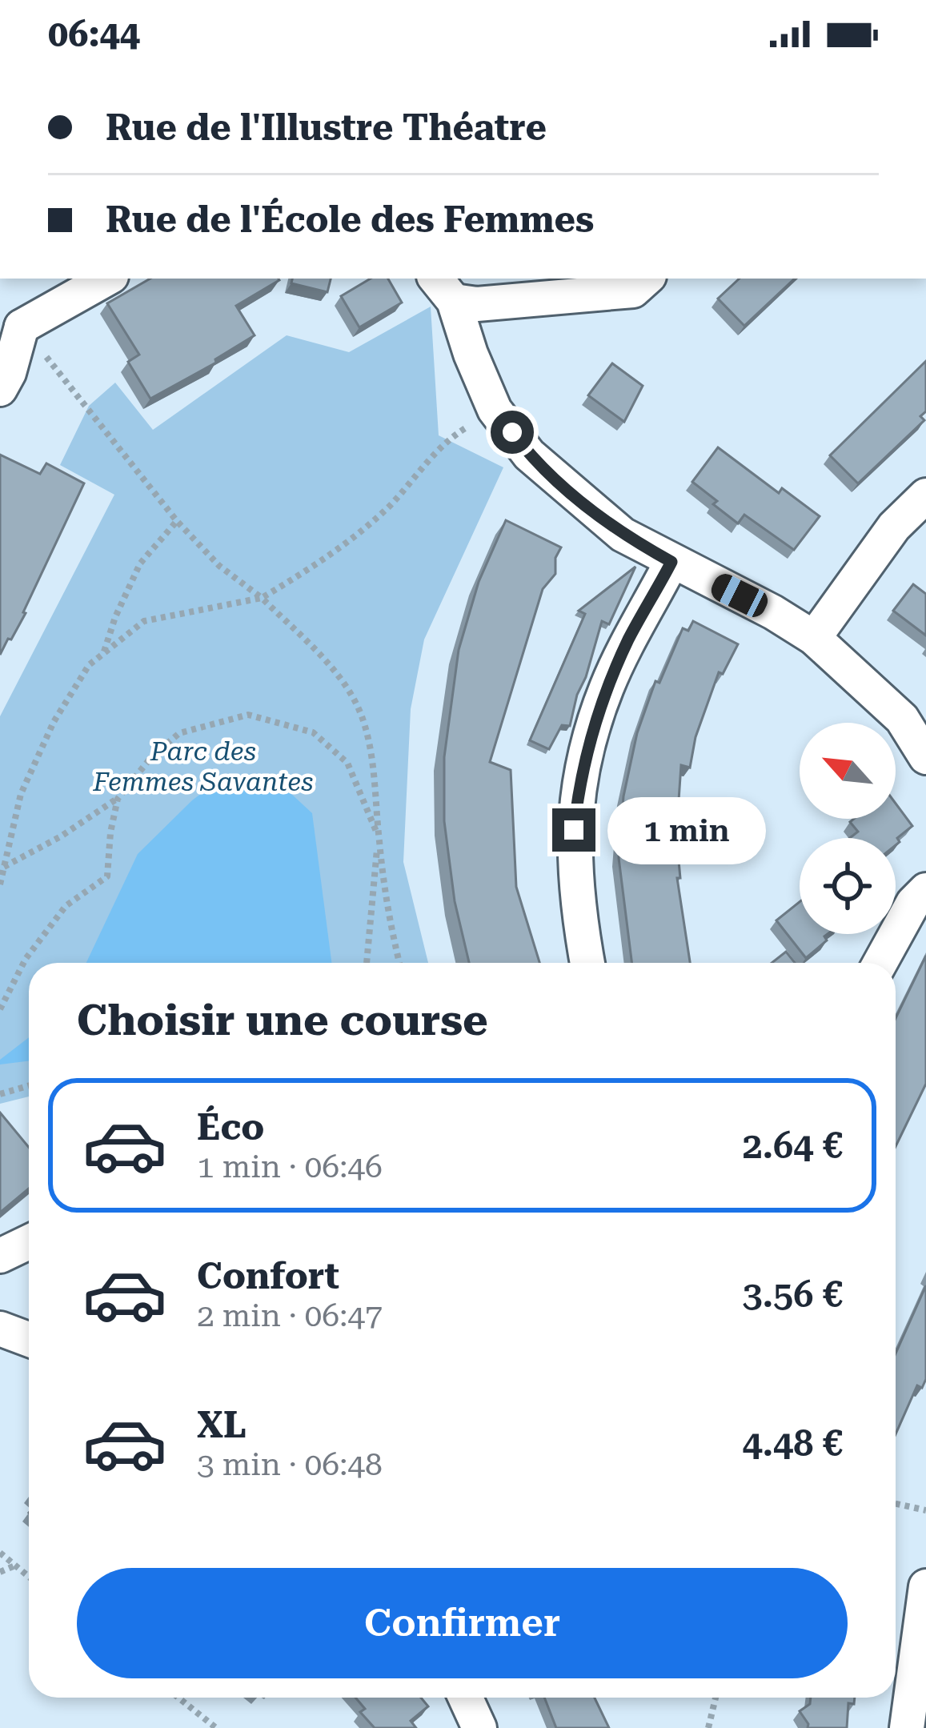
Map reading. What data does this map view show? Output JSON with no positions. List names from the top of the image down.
{
  "parks": ["Parc des Femmes Savantes"],
  "north": "top left",
  "page": {
    "status": "06:44",
    "banner": ["Rue de l'Illustre Théatre", "Rue de l'École des Femmes"],
    "bubble": "1 min",
    "heading": "Choisir une course",
    "list": [
      {
        "name": "Éco",
        "note": "1 min · 06:46",
        "value": "2.64 €"
      },
      {
        "name": "Confort",
        "note": "2 min · 06:47",
        "value": "3.56 €"
      },
      {
        "name": "XL",
        "note": "3 min · 06:48",
        "value": "4.48 €"
      }
    ],
    "buttons": "Confirmer"
  }
}
